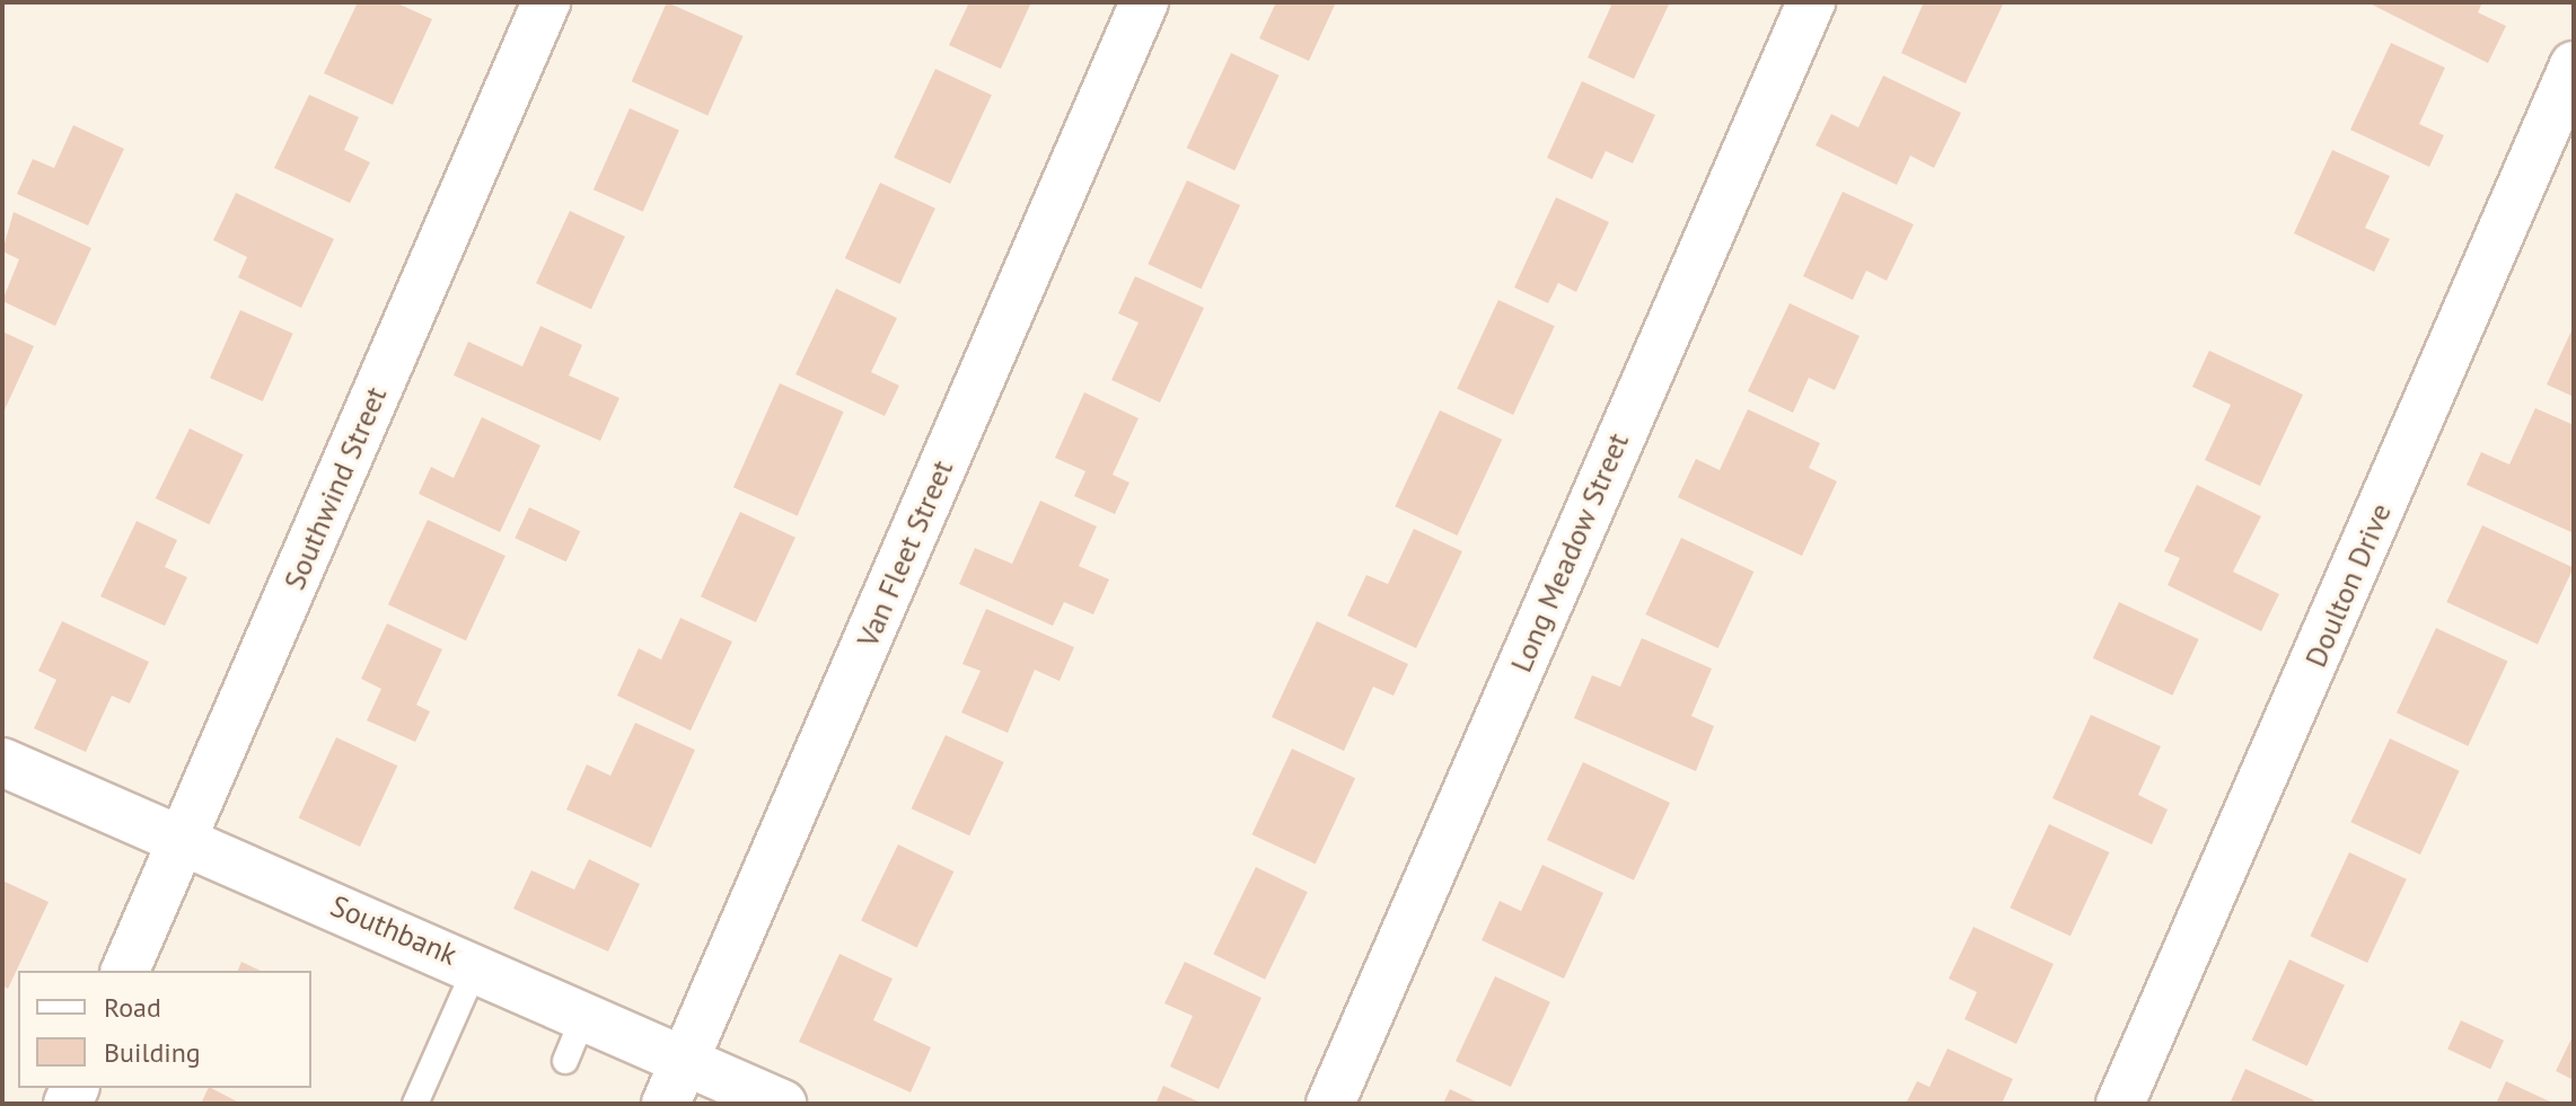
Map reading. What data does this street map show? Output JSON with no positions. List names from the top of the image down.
{
  "streets": {
    "street": [
      "Southwind Street",
      "Long Meadow Street",
      "Van Fleet Street",
      "Doulton Drive",
      "Southbank"
    ]
  },
  "crossings": [
    ["Southwind Street", "Southbank"],
    ["Van Fleet Street", "Southbank"]
  ],
  "legend": ["Road", "Building"]
}
